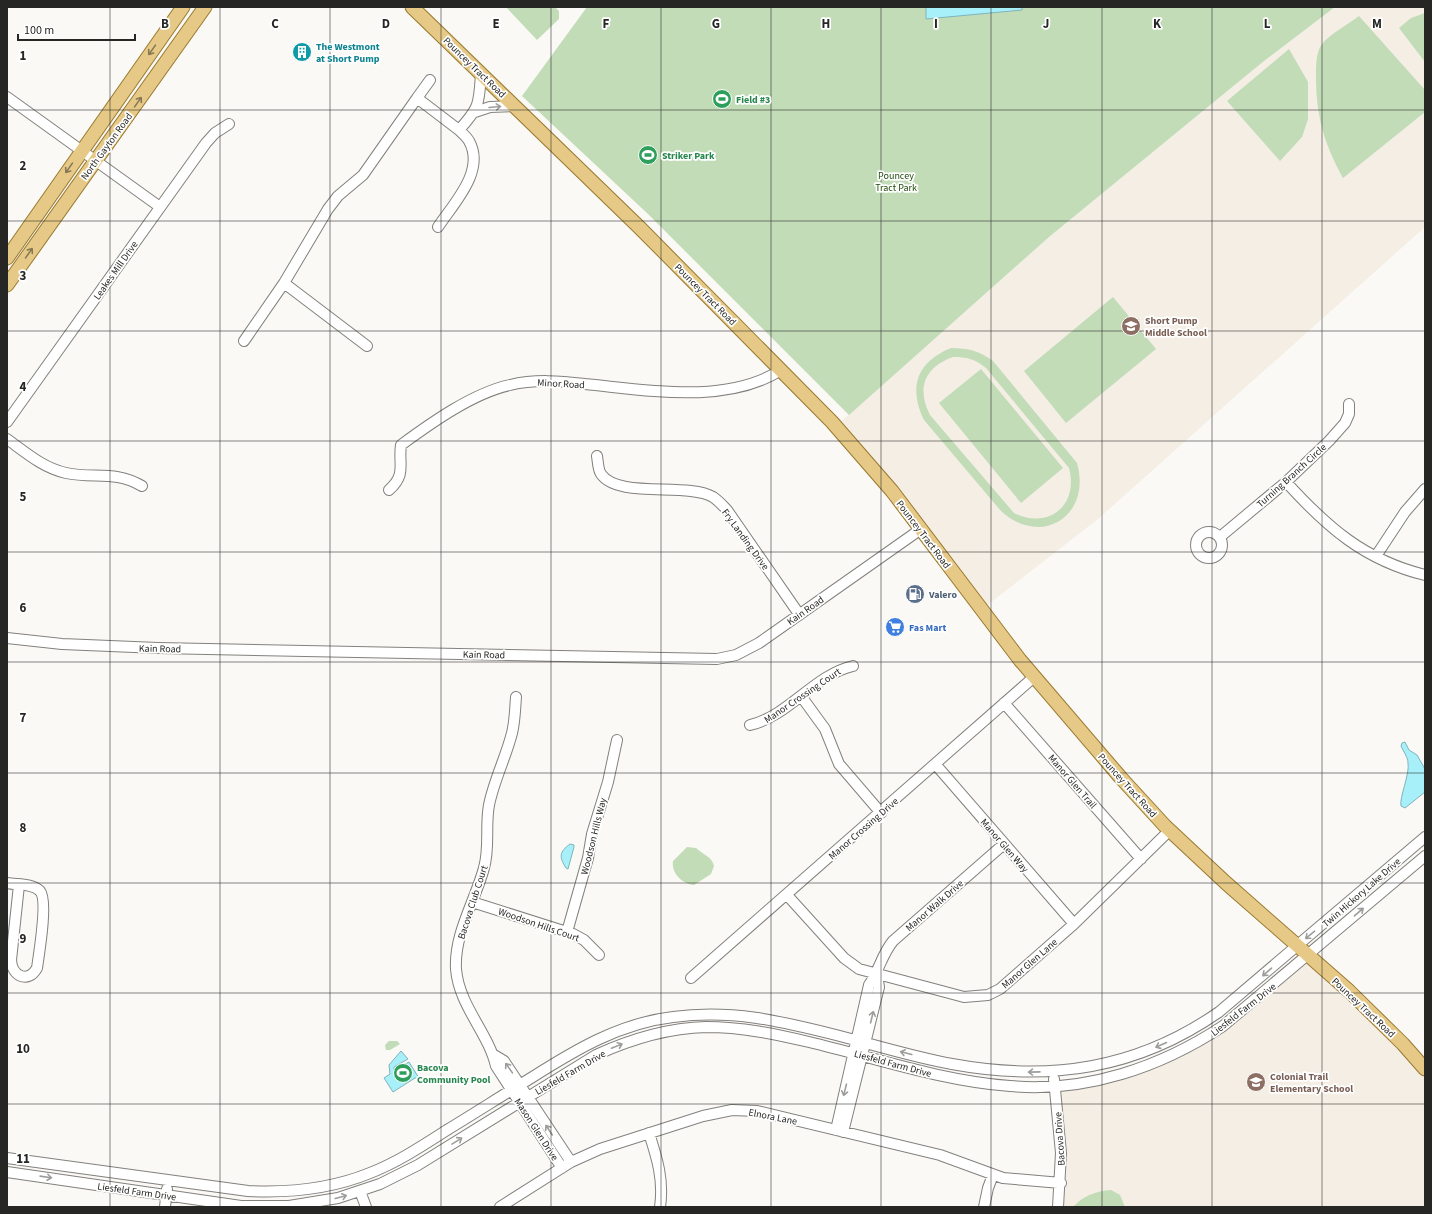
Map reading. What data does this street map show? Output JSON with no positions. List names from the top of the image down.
{
  "streets": {
    "main road": ["Pouncey Tract Road", "North Gayton Road"],
    "street": [
      "Leakes Mill Drive",
      "Minor Road",
      "Turning Branch Circle",
      "Fry Landing Drive",
      "Kain Road",
      "Manor Crossing Court",
      "Manor Glen Trail",
      "Manor Crossing Drive",
      "Woodson Hills Way",
      "Manor Glen Way",
      "Twin Hickory Lake Drive",
      "Bacova Club Court",
      "Manor Walk Drive",
      "Woodson Hills Court",
      "Manor Glen Lane",
      "Liesfeld Farm Drive",
      "Elnora Lane",
      "Mason Glen Drive",
      "Bacova Drive"
    ]
  },
  "crossings": [
    ["Pouncey Tract Road", "Minor Road"],
    ["Pouncey Tract Road", "Kain Road"],
    ["Pouncey Tract Road", "Manor Crossing Drive"],
    ["Pouncey Tract Road", "Twin Hickory Lake Drive"],
    ["Pouncey Tract Road", "Manor Glen Lane"],
    ["Pouncey Tract Road", "Liesfeld Farm Drive"],
    ["Fry Landing Drive", "Kain Road"],
    ["Manor Glen Trail", "Manor Crossing Drive"],
    ["Manor Glen Trail", "Manor Glen Lane"],
    ["Manor Crossing Drive", "Manor Glen Way"],
    ["Manor Crossing Drive", "Manor Glen Lane"],
    ["Woodson Hills Way", "Woodson Hills Court"],
    ["Manor Glen Way", "Manor Walk Drive"],
    ["Manor Glen Way", "Manor Glen Lane"],
    ["Twin Hickory Lake Drive", "Liesfeld Farm Drive"],
    ["Bacova Club Court", "Woodson Hills Court"],
    ["Bacova Club Court", "Liesfeld Farm Drive"],
    ["Bacova Club Court", "Mason Glen Drive"],
    ["Manor Walk Drive", "Manor Glen Lane"],
    ["Manor Walk Drive", "Liesfeld Farm Drive"],
    ["Manor Walk Drive", "Elnora Lane"],
    ["Liesfeld Farm Drive", "Mason Glen Drive"],
    ["Liesfeld Farm Drive", "Bacova Drive"],
    ["Elnora Lane", "Mason Glen Drive"],
    ["Elnora Lane", "Bacova Drive"]
  ],
  "parks": ["Pouncey Tract Park"],
  "places": {
    "building": ["The Westmont at Short Pump"],
    "sports": ["Field #3", "Striker Park", "Bacova Community Pool"],
    "school or university": ["Short Pump Middle School", "Colonial Trail Elementary School"],
    "fuel station": ["Valero"],
    "supermarket": ["Fas Mart"]
  },
  "scale_bar": "100 m",
  "grid": {
    "columns": [
      "B",
      "C",
      "D",
      "E",
      "F",
      "G",
      "H",
      "I",
      "J",
      "K",
      "L",
      "M"
    ],
    "rows": [
      "1",
      "2",
      "3",
      "4",
      "5",
      "6",
      "7",
      "8",
      "9",
      "10",
      "11"
    ]
  }
}
